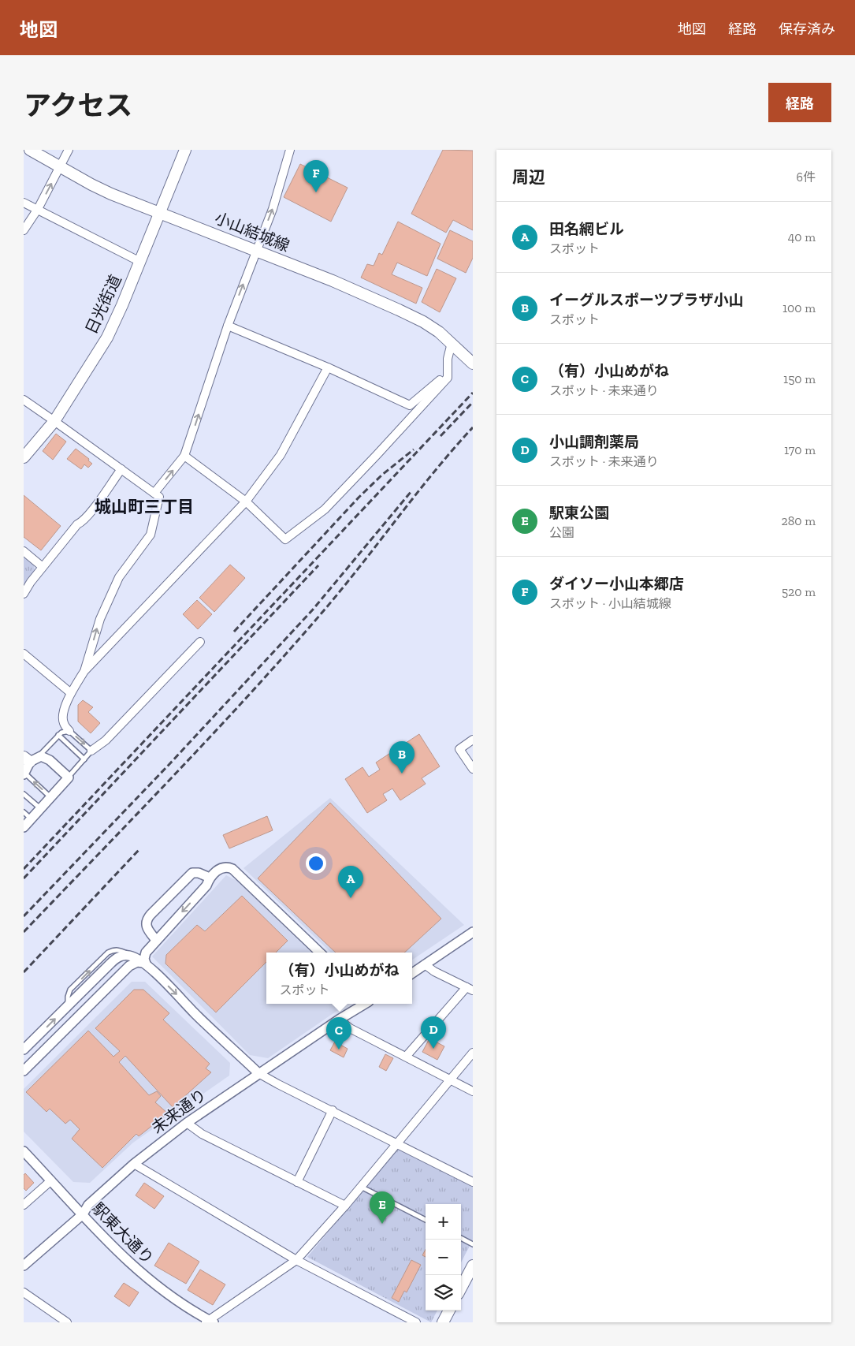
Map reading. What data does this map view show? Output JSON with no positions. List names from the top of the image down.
{
  "streets": {
    "main road": ["小山結城線", "日光街道"],
    "street": ["未来通り", "駅東大通り"]
  },
  "crossings": [
    ["小山結城線", "日光街道"],
    ["未来通り", "駅東大通り"]
  ],
  "districts": ["城山町三丁目"],
  "page": {
    "header": "地図",
    "nav": ["地図", "経路", "保存済み"],
    "title": "アクセス",
    "buttons": "経路",
    "heading": ["周辺", "6件"],
    "pins": [
      "F",
      "B",
      "A",
      "D",
      "C",
      "E"
    ],
    "list": [
      {
        "mark": "A",
        "name": "田名網ビル",
        "note": "スポット",
        "value": "40 m"
      },
      {
        "mark": "B",
        "name": "イーグルスポーツプラザ小山",
        "note": "スポット",
        "value": "100 m"
      },
      {
        "mark": "C",
        "name": "（有）小山めがね",
        "note": "スポット · 未来通り",
        "value": "150 m"
      },
      {
        "mark": "D",
        "name": "小山調剤薬局",
        "note": "スポット · 未来通り",
        "value": "170 m"
      },
      {
        "mark": "E",
        "name": "駅東公園",
        "note": "公園",
        "value": "280 m"
      },
      {
        "mark": "F",
        "name": "ダイソー小山本郷店",
        "note": "スポット · 小山結城線",
        "value": "520 m"
      }
    ],
    "popup": ["（有）小山めがね", "スポット"],
    "map_buttons": ["+", "−"]
  }
}
